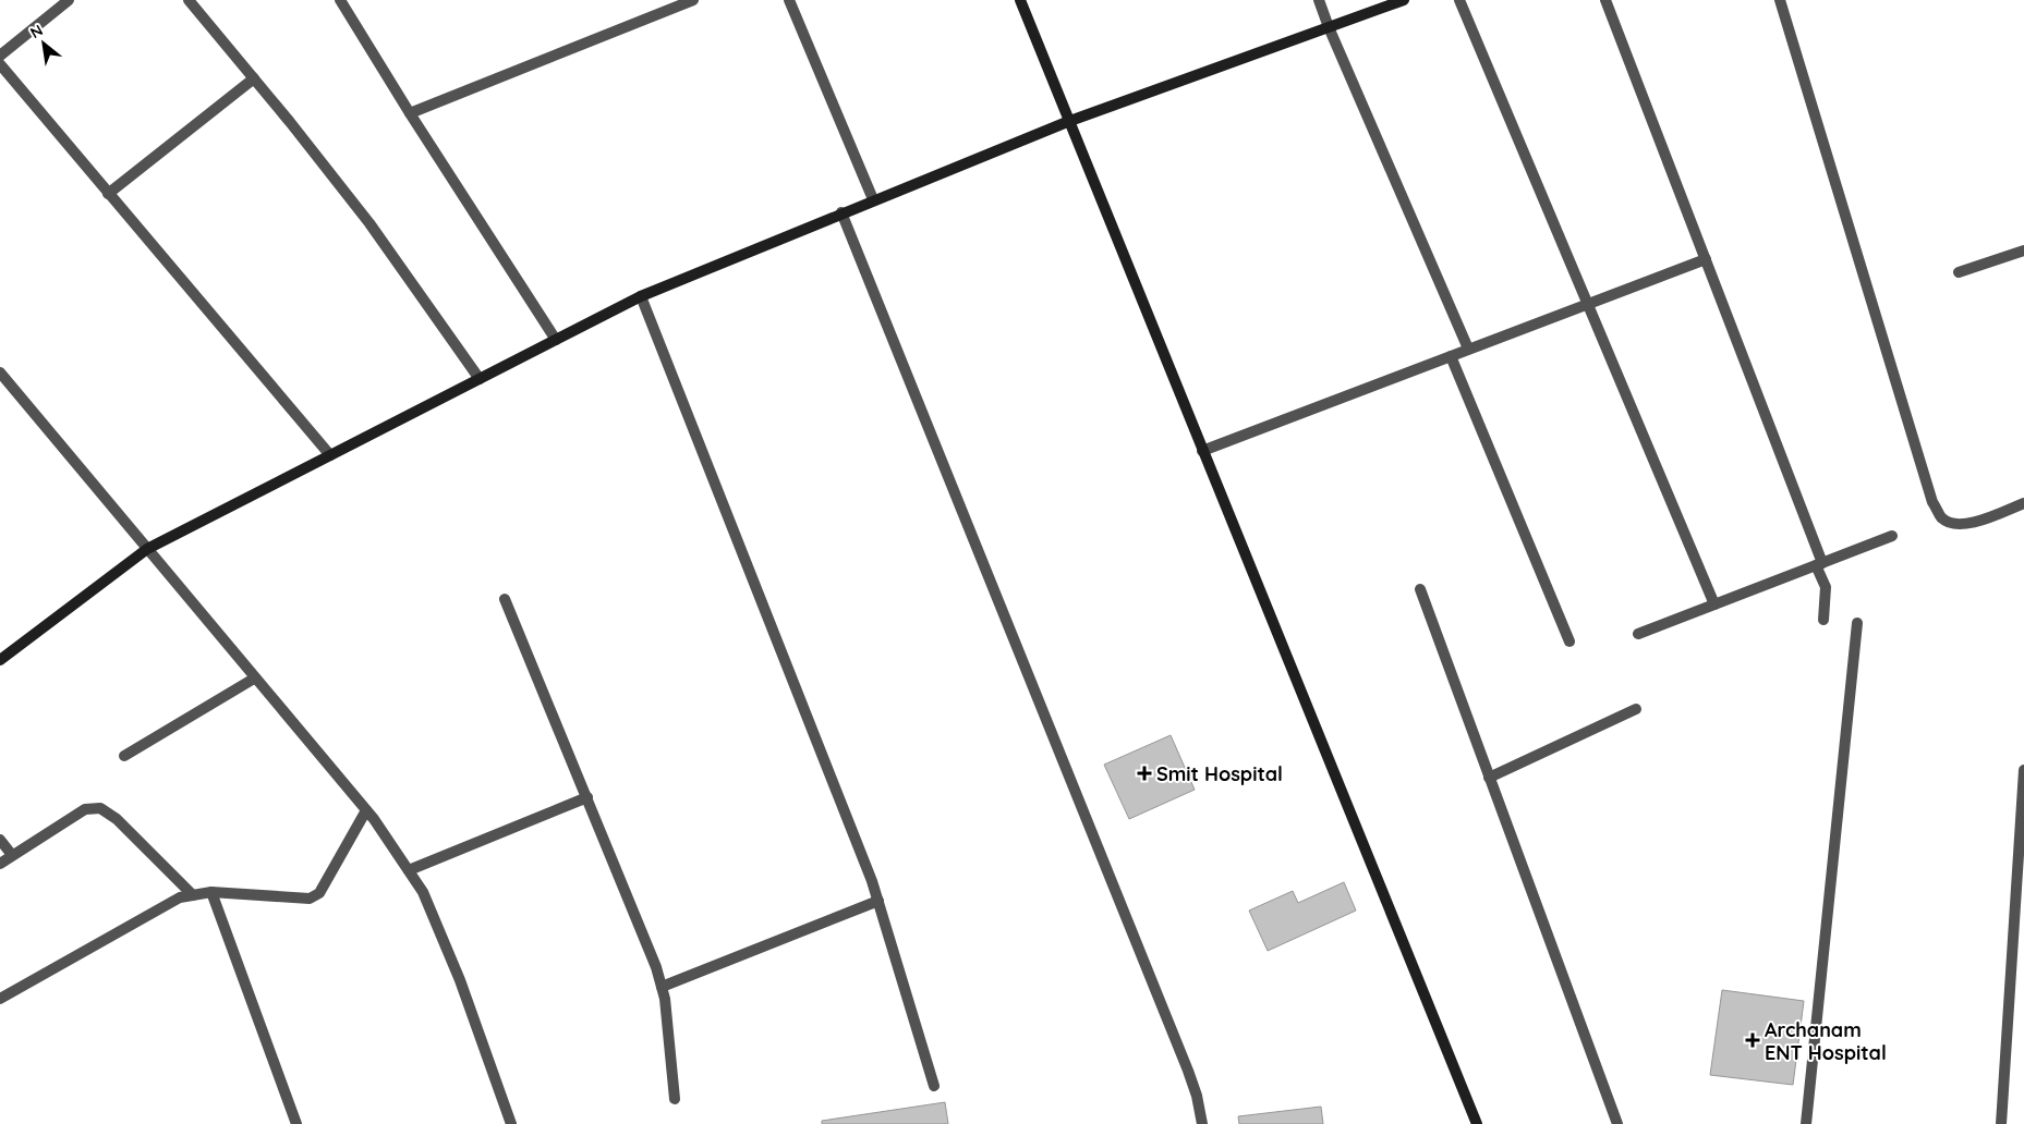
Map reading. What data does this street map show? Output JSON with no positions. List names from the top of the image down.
{
  "places": {
    "health": ["Smit Hospital", "Archanam ENT Hospital"]
  },
  "north": "top left"
}
